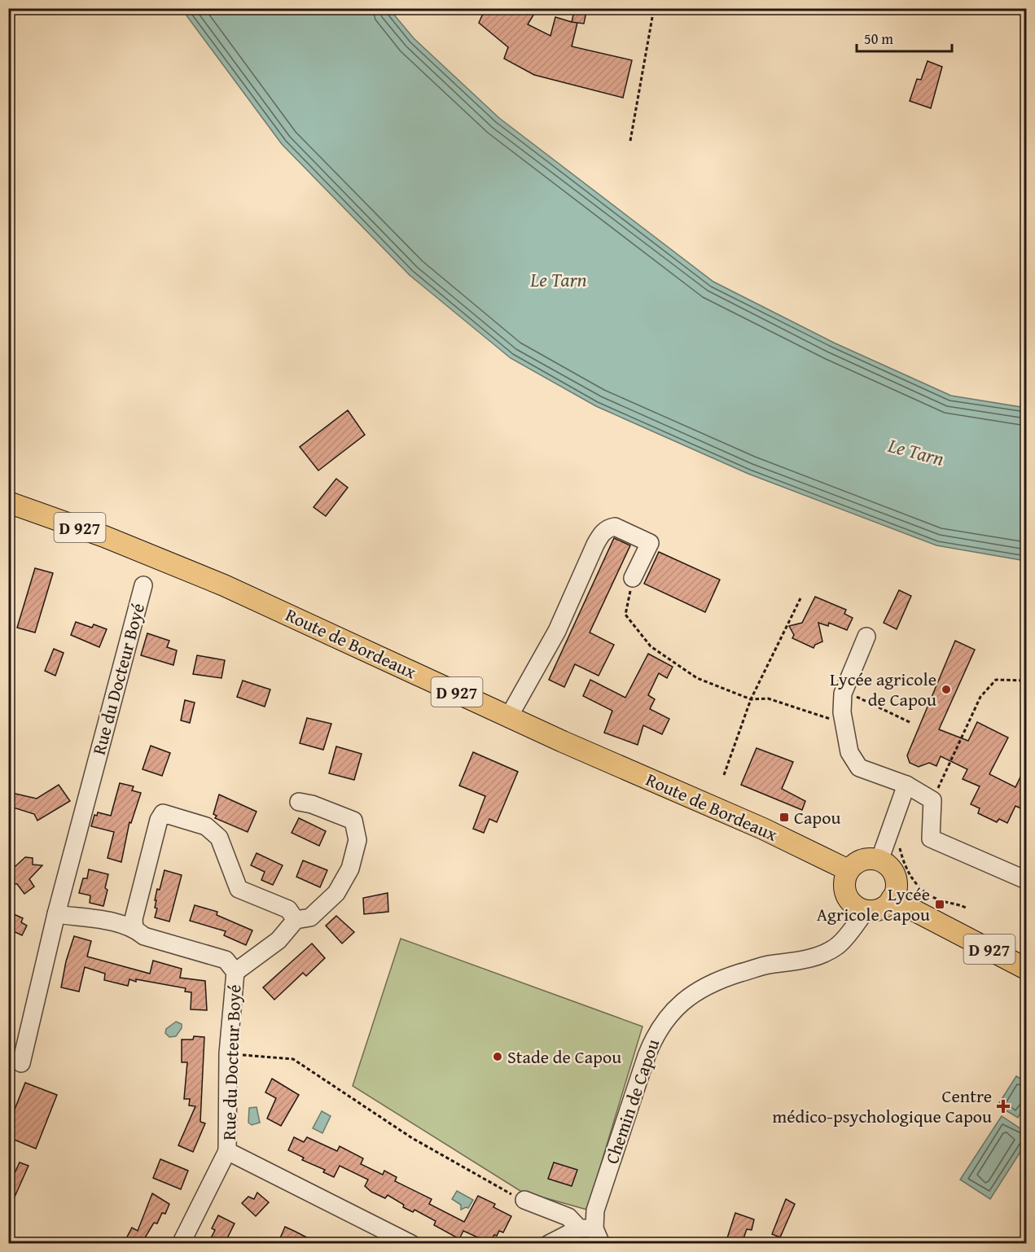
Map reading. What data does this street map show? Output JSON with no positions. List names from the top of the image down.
{
  "streets": {
    "main road": ["D 927", "Route de Bordeaux"],
    "street": ["Rue du Docteur Boyé", "Chemin de Capou"]
  },
  "crossings": [
    ["D 927", "Route de Bordeaux"],
    ["D 927", "Chemin de Capou"],
    ["Route de Bordeaux", "Chemin de Capou"]
  ],
  "water": ["Le Tarn"],
  "places": {
    "other": ["Lycée agricole de Capou", "Stade de Capou"],
    "transit": ["Capou", "Lycée Agricole Capou"],
    "health": ["Centre médico-psychologique Capou"]
  },
  "scale_bar": "50 m"
}
